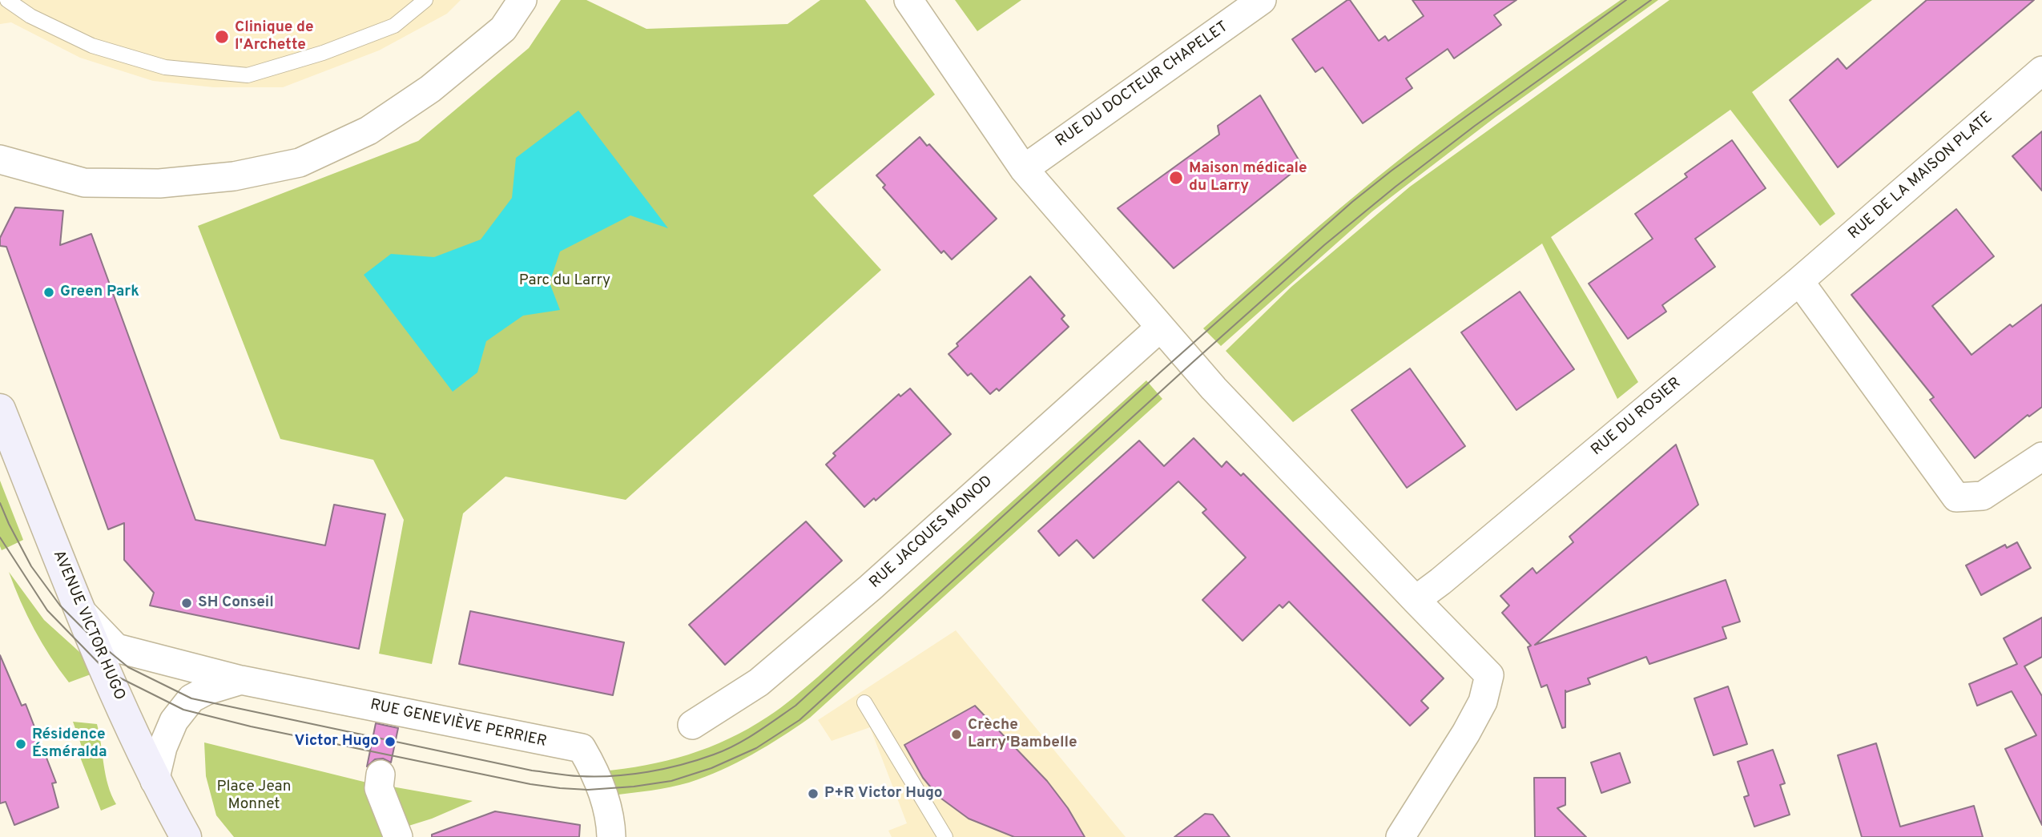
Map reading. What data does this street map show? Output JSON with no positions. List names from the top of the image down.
{
  "streets": {
    "main road": ["AVENUE VICTOR HUGO"],
    "street": [
      "RUE DU DOCTEUR CHAPELET",
      "RUE DE LA MAISON PLATE",
      "RUE DU ROSIER",
      "RUE JACQUES MONOD",
      "RUE GENEVIÈVE PERRIER"
    ]
  },
  "crossings": [
    ["RUE DE LA MAISON PLATE", "RUE DU ROSIER"],
    ["AVENUE VICTOR HUGO", "RUE GENEVIÈVE PERRIER"]
  ],
  "parks": ["Parc du Larry", "Place Jean Monnet"],
  "places": [
    "Clinique de l'Archette",
    "Maison médicale du Larry",
    "Green Park",
    "SH Conseil",
    "Crèche Larry'Bambelle",
    "Victor Hugo",
    "Résidence Ésméralda",
    "P+R Victor Hugo"
  ]
}
